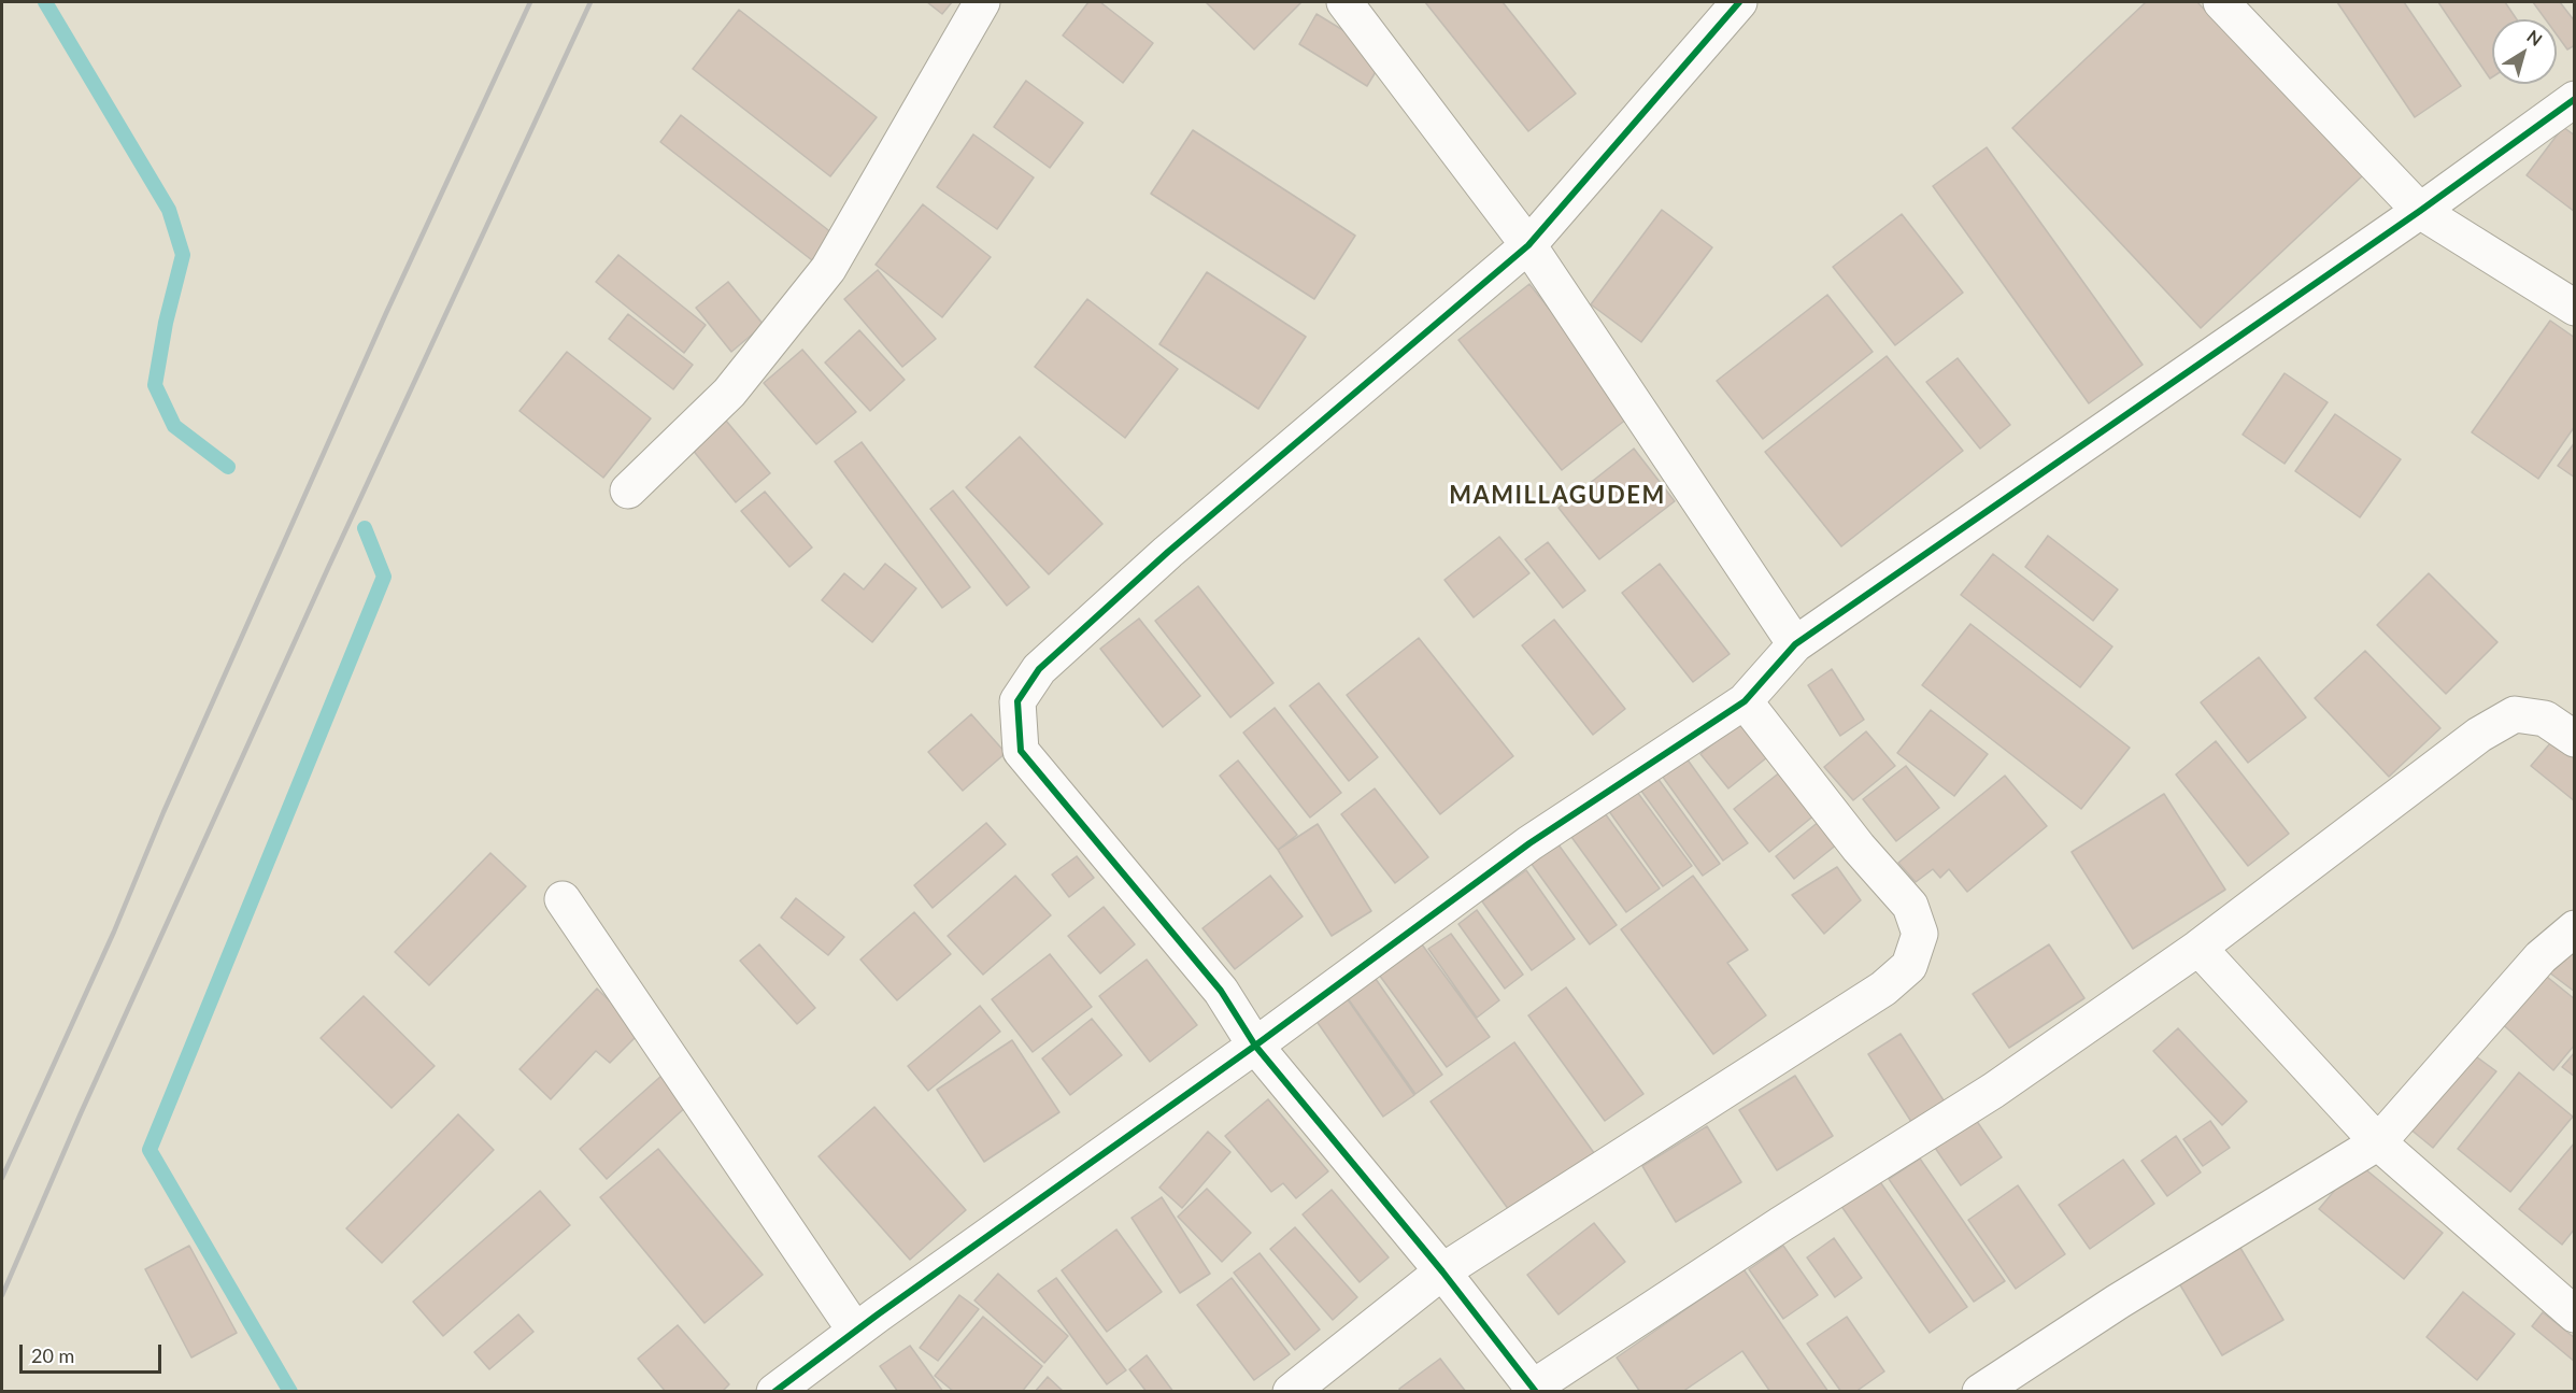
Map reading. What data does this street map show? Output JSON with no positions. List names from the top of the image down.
{
  "districts": ["MAMILLAGUDEM"],
  "scale_bar": "20 m",
  "north": "top right"
}
